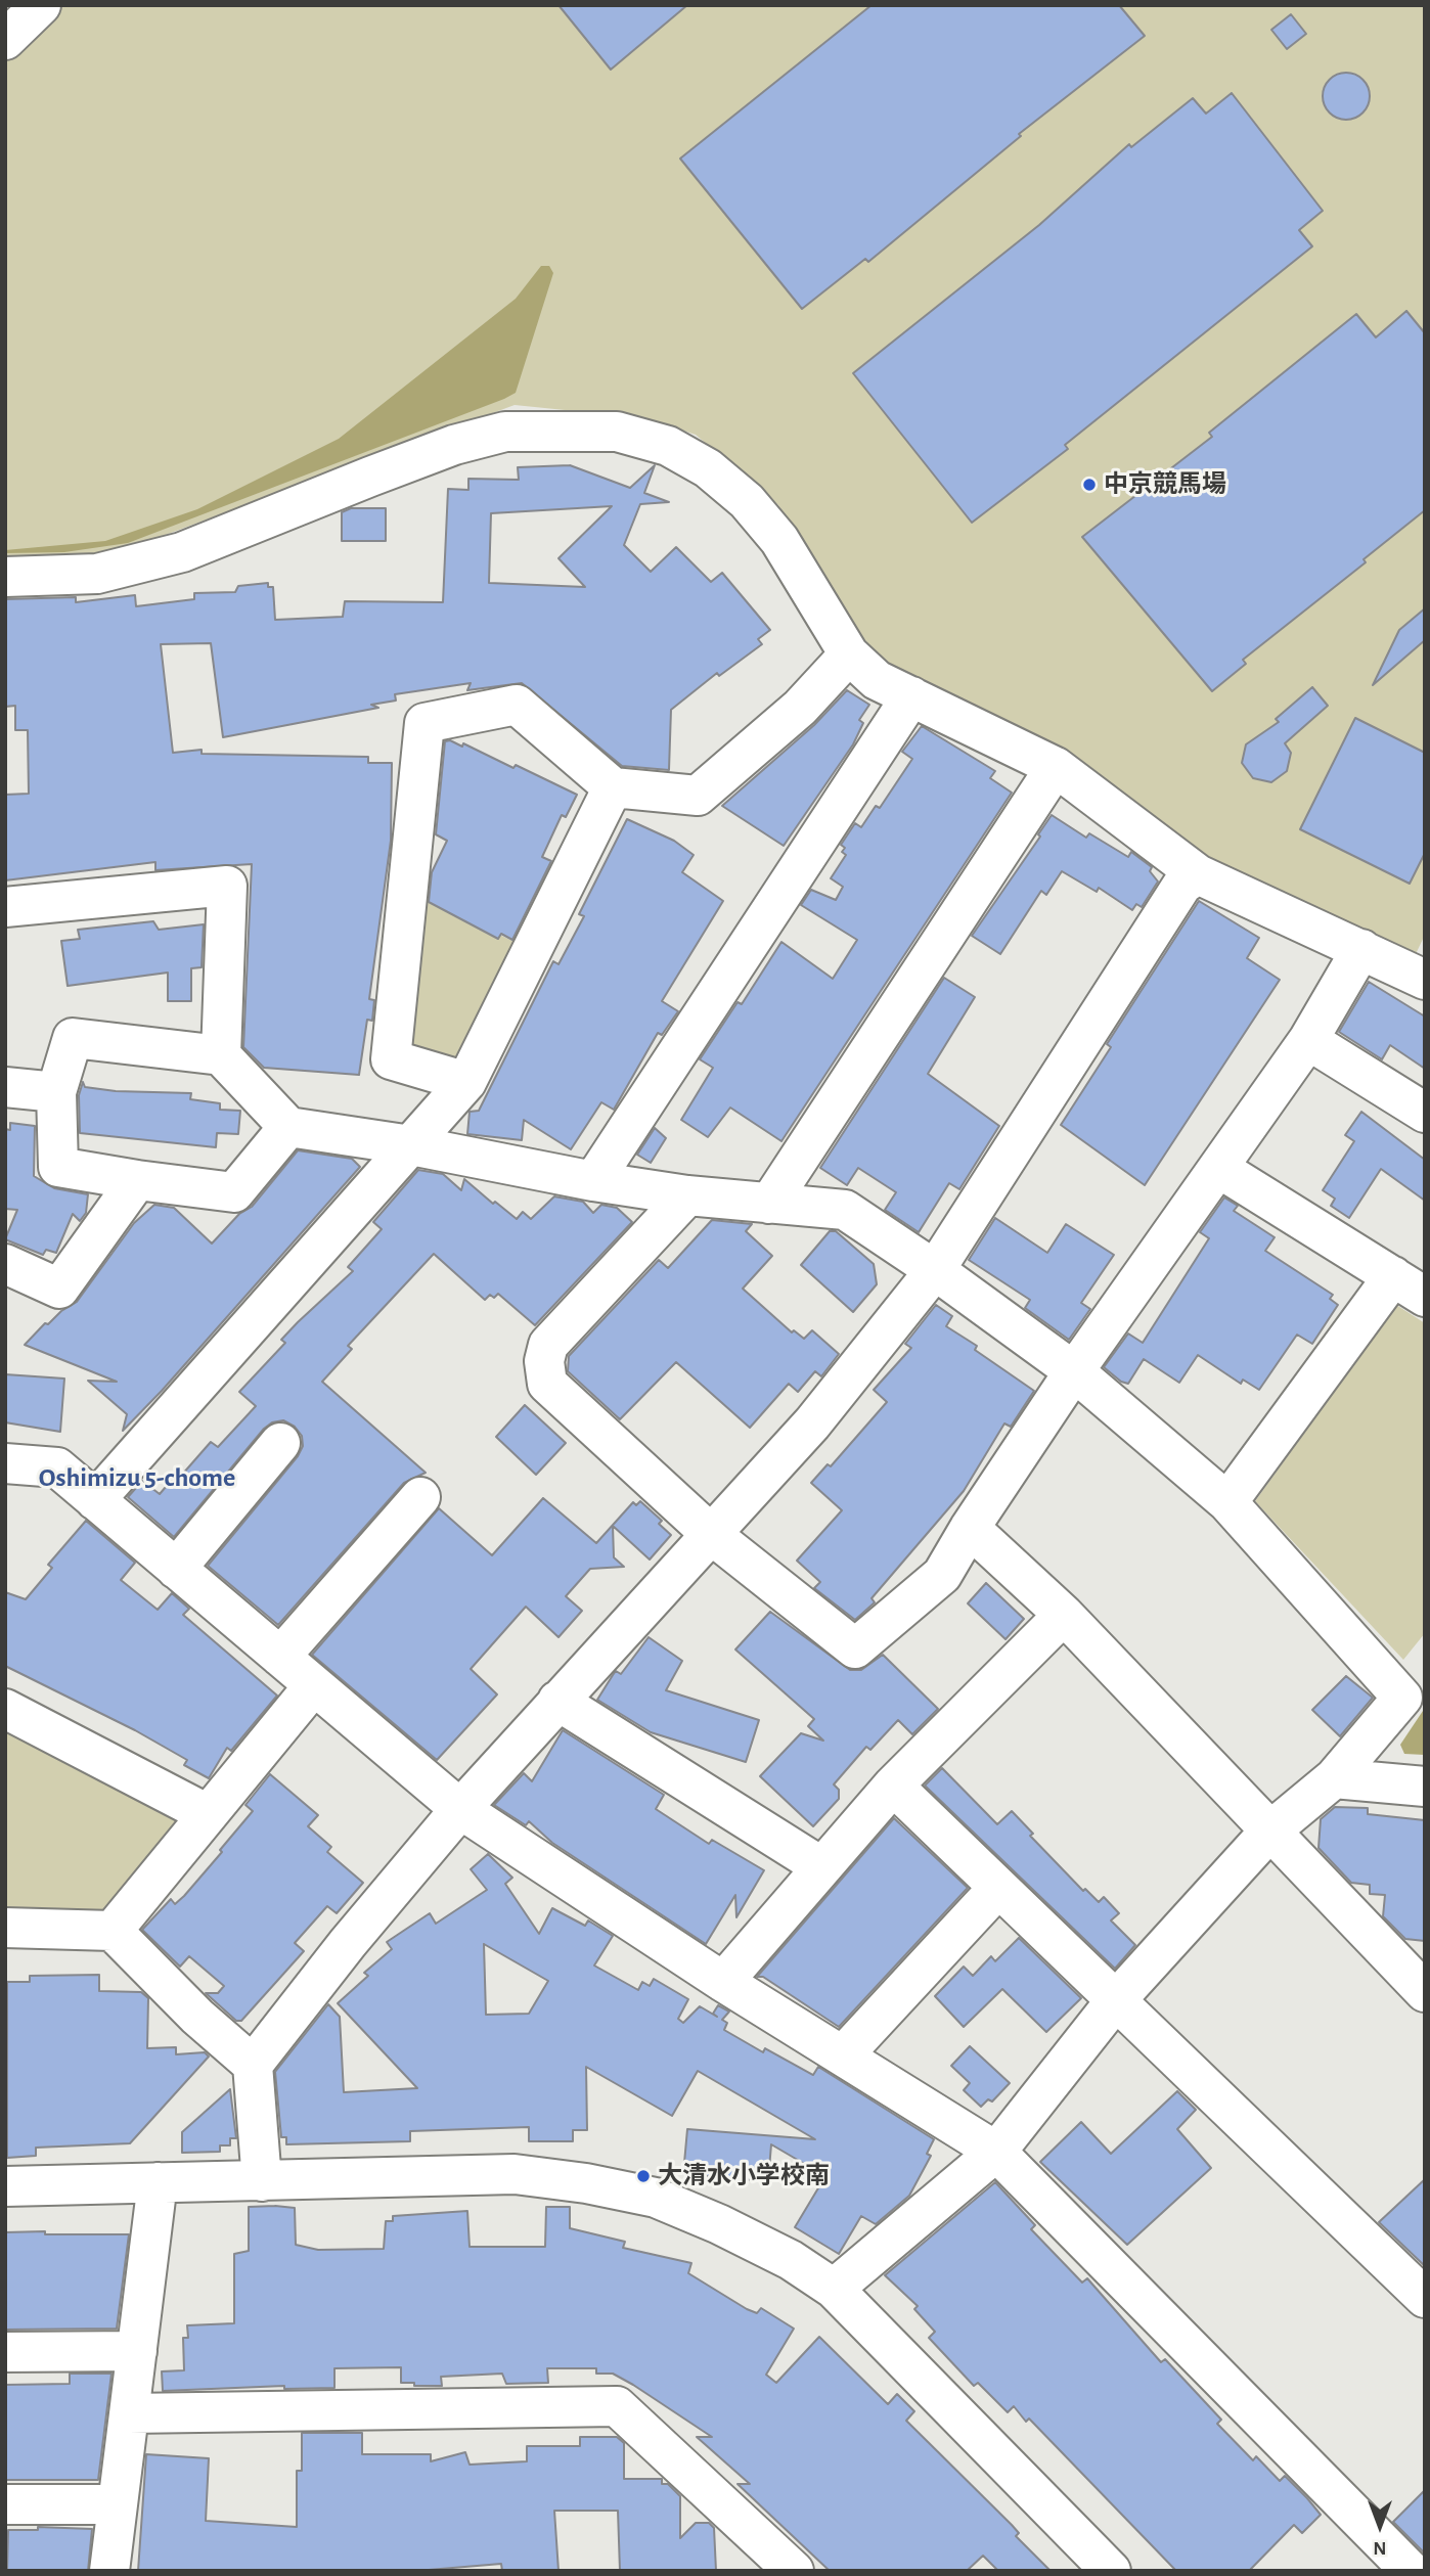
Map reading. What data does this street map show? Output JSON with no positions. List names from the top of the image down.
{
  "districts": ["Oshimizu 5-chome"],
  "places": ["中京競馬場", "大清水小学校南"],
  "north": "bottom"
}
